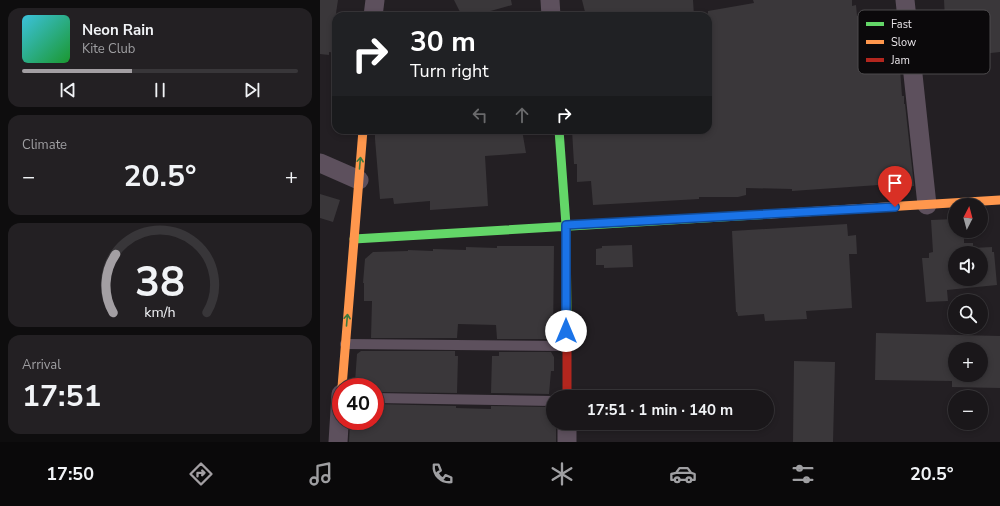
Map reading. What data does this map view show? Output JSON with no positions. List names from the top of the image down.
{
  "legend": ["Fast", "Slow", "Jam"],
  "north": "top",
  "page": {
    "turn": ["30 m", "Turn right"],
    "song": ["Neon Rain", "Kite Club"],
    "tile": [
      "Climate",
      ["Arrival", "17:51"]
    ],
    "heat": ["−", "20.5°", "+"],
    "map_buttons": ["+", "−"],
    "limit": "40",
    "trip": "17:51 · 1 min · 140 m",
    "tabs": ["17:50", "20.5°"],
    "gauge": ["38", "km/h"]
  }
}
